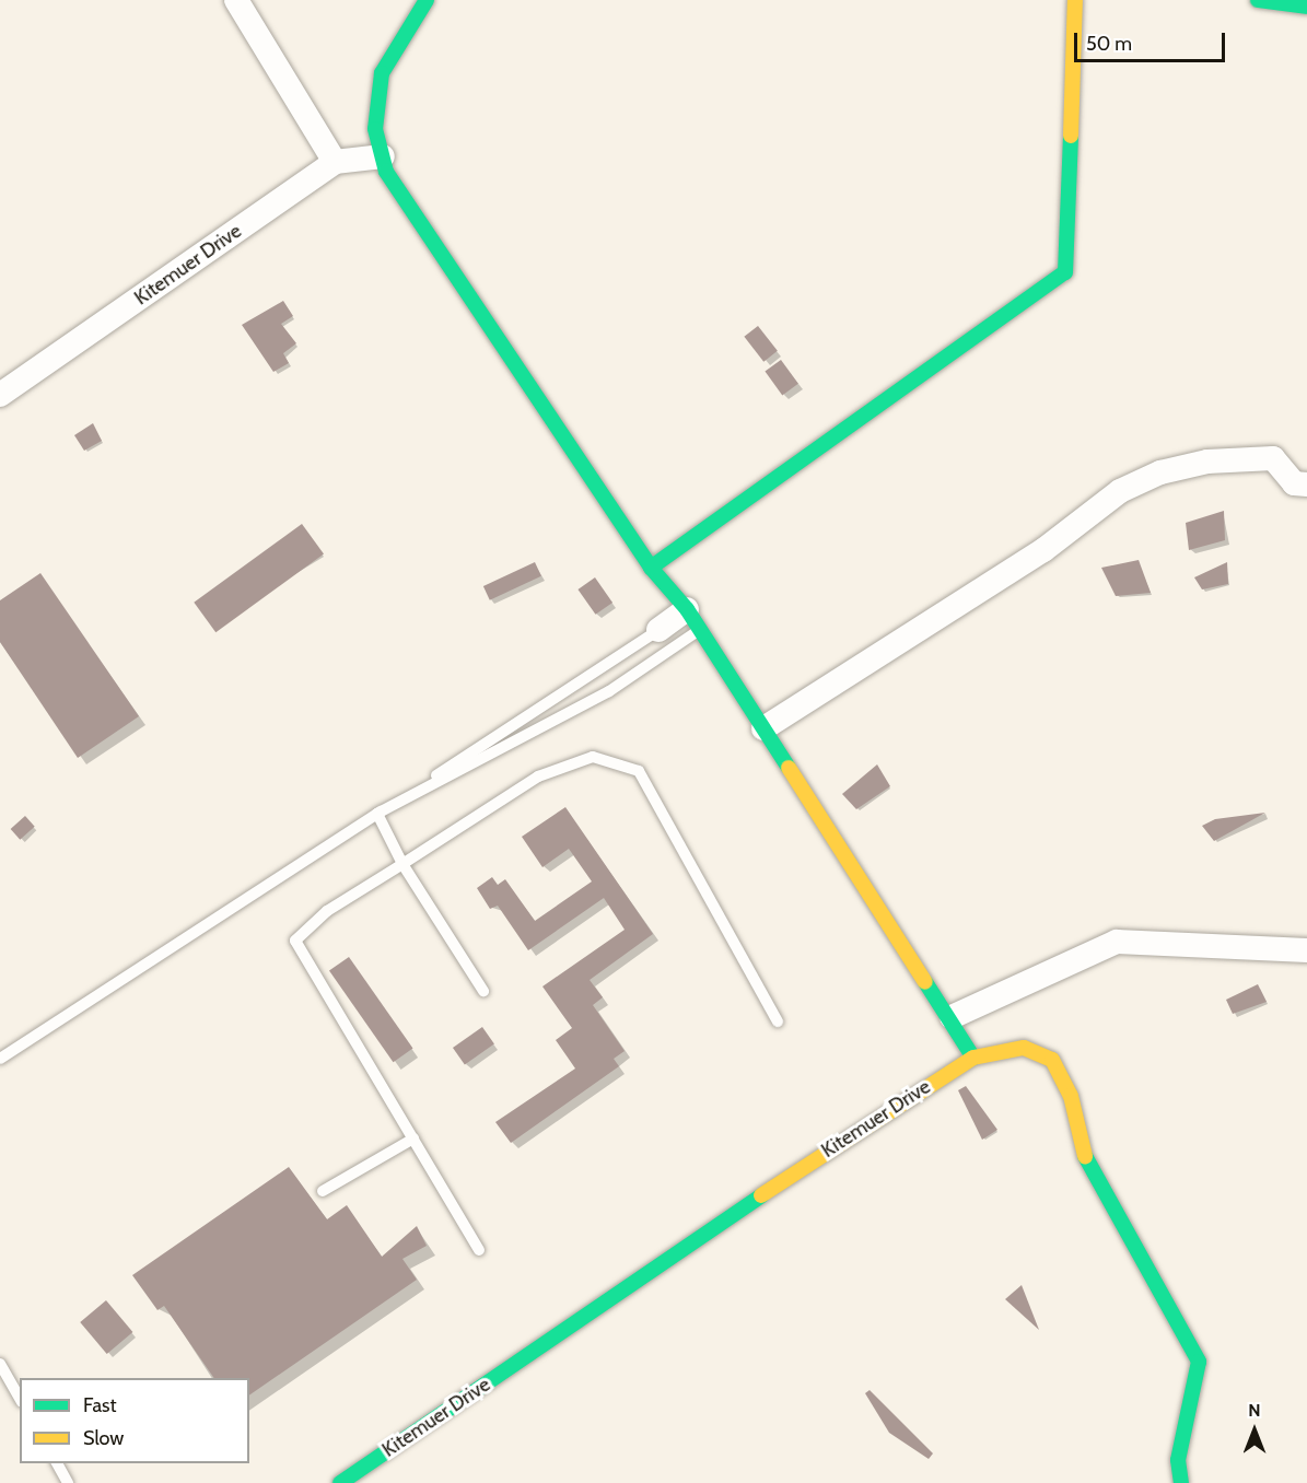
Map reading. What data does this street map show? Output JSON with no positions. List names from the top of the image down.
{
  "streets": {
    "street": ["Kitemuer Drive"]
  },
  "legend": ["Fast", "Slow"],
  "scale_bar": "50 m",
  "north": "top"
}
